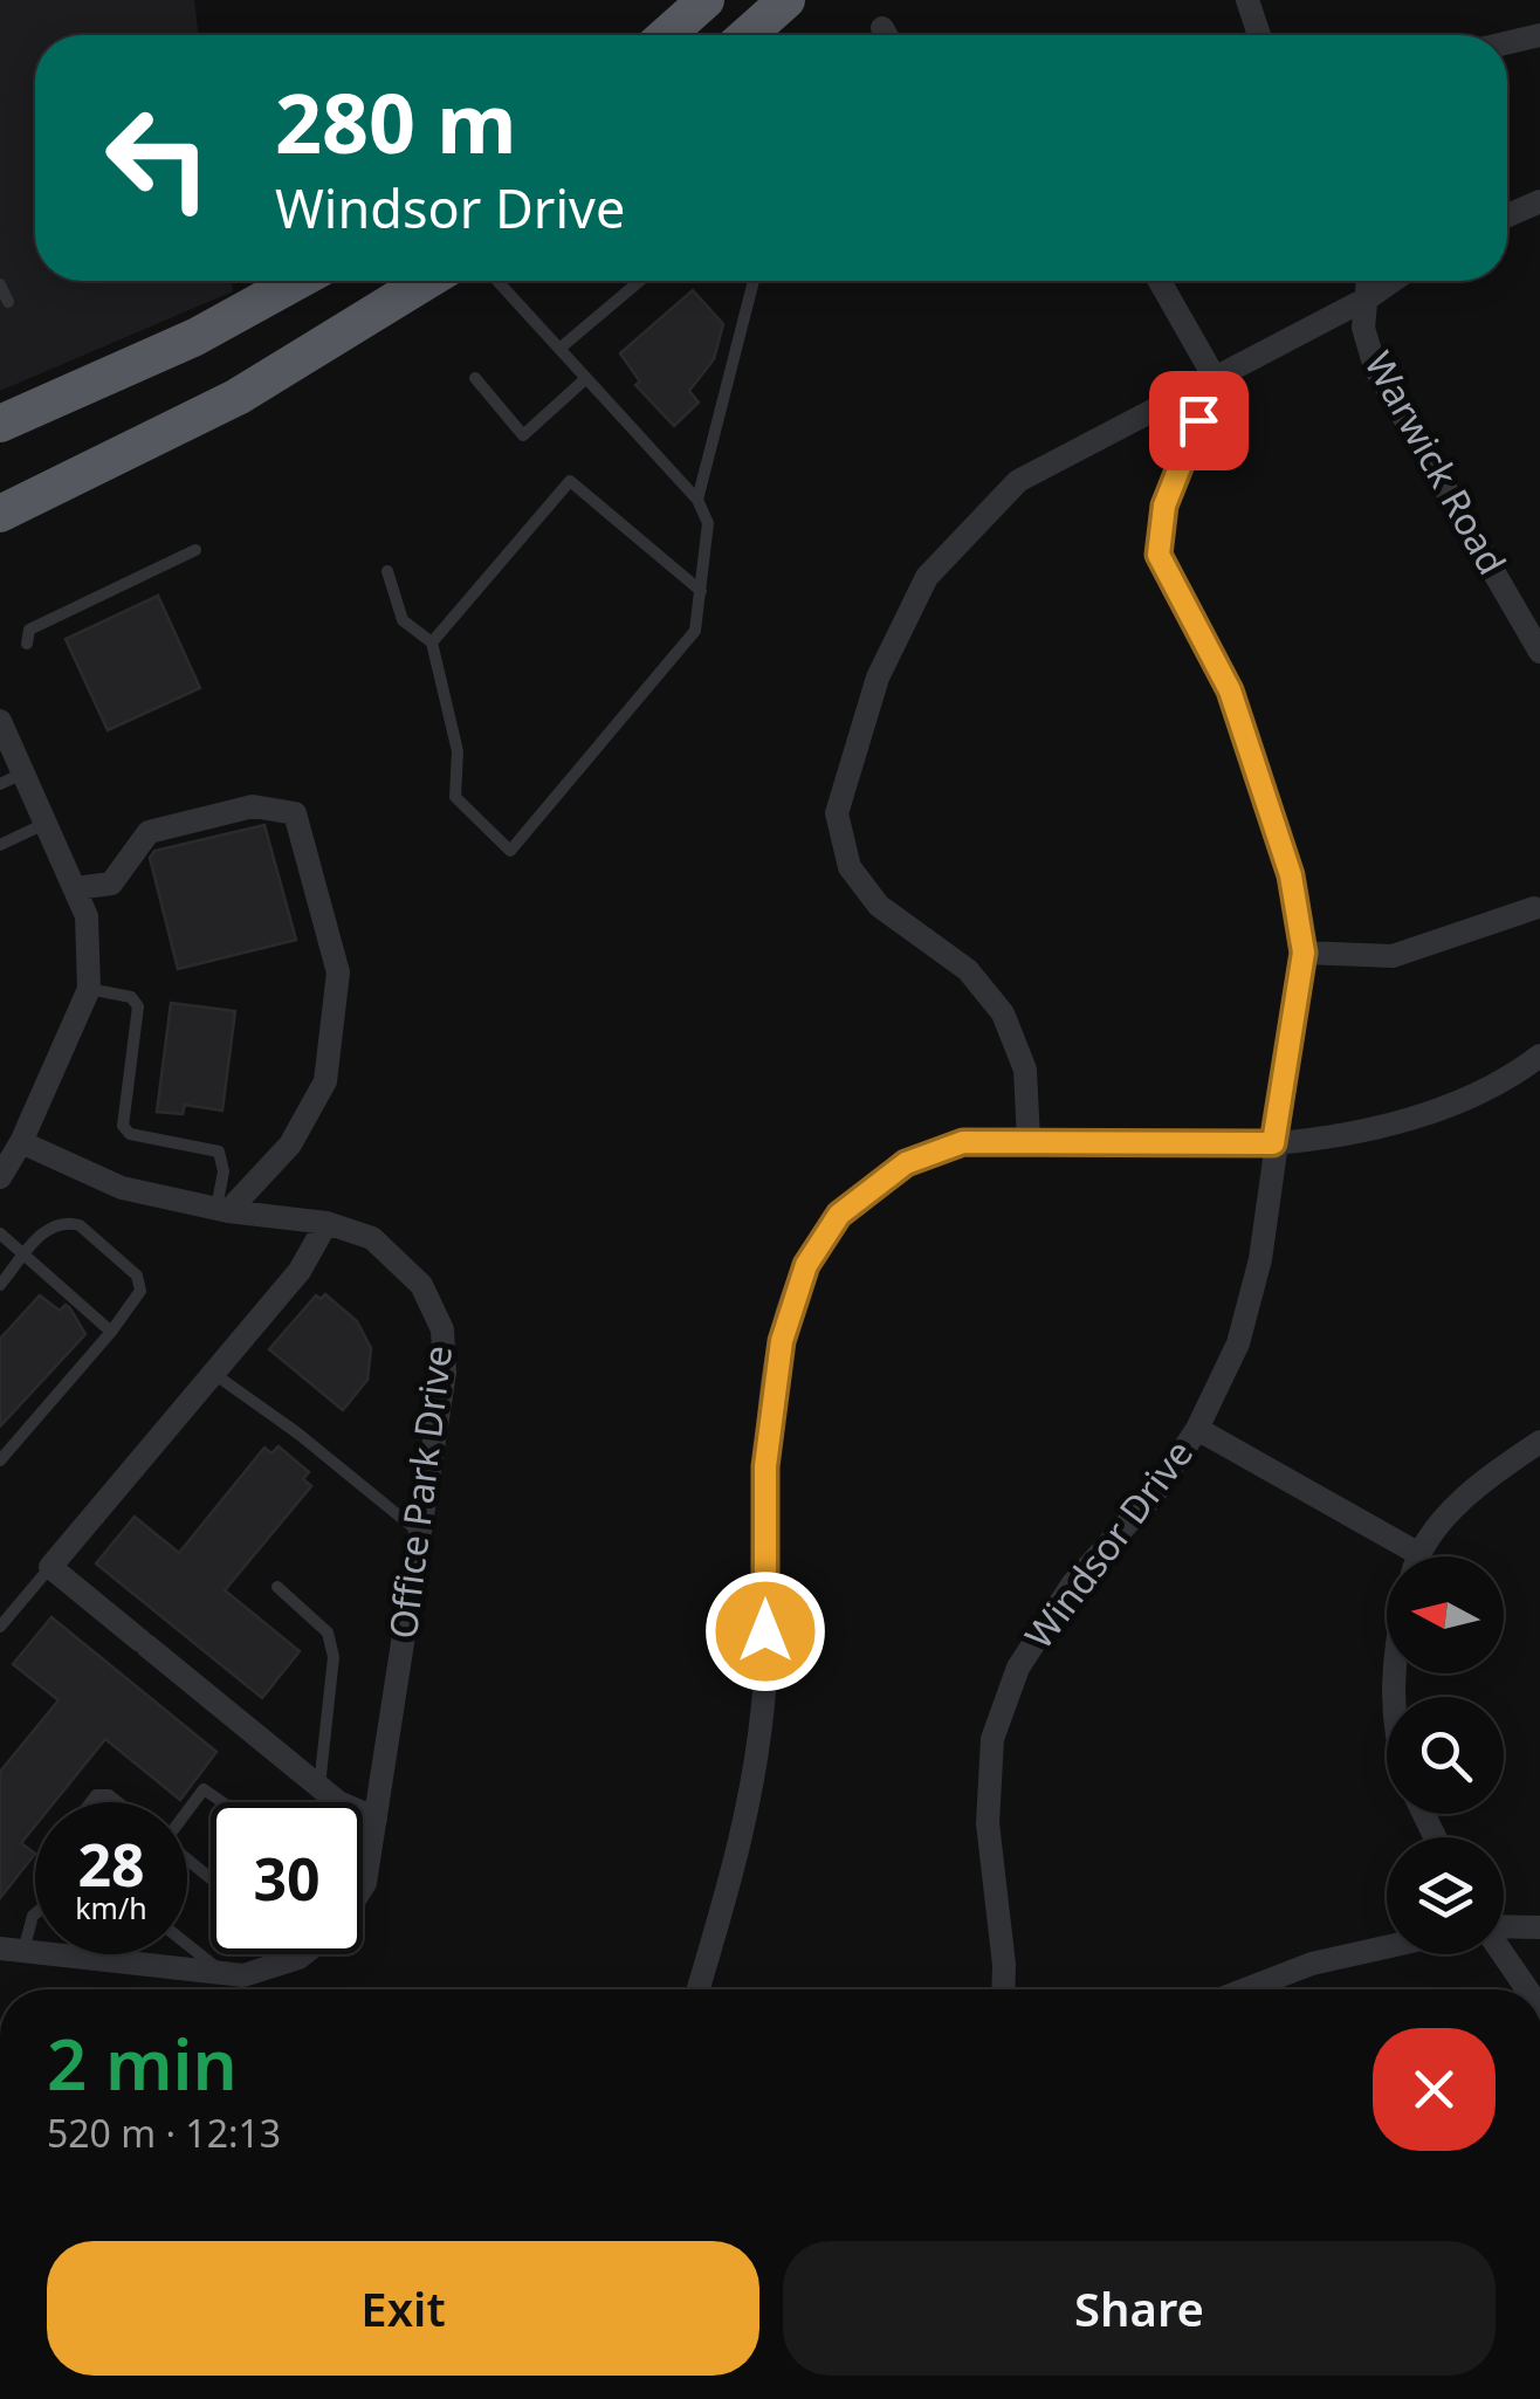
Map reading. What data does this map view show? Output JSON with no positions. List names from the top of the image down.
{
  "streets": {
    "street": ["Warwick Road", "Office Park Drive", "Windsor Drive"]
  },
  "north": "left",
  "page": {
    "turn": ["280 m", "Windsor Drive"],
    "speed": "28 km/h",
    "limit": "30",
    "heading": ["2 min", "520 m · 12:13"],
    "buttons": ["Exit", "Share"]
  }
}
